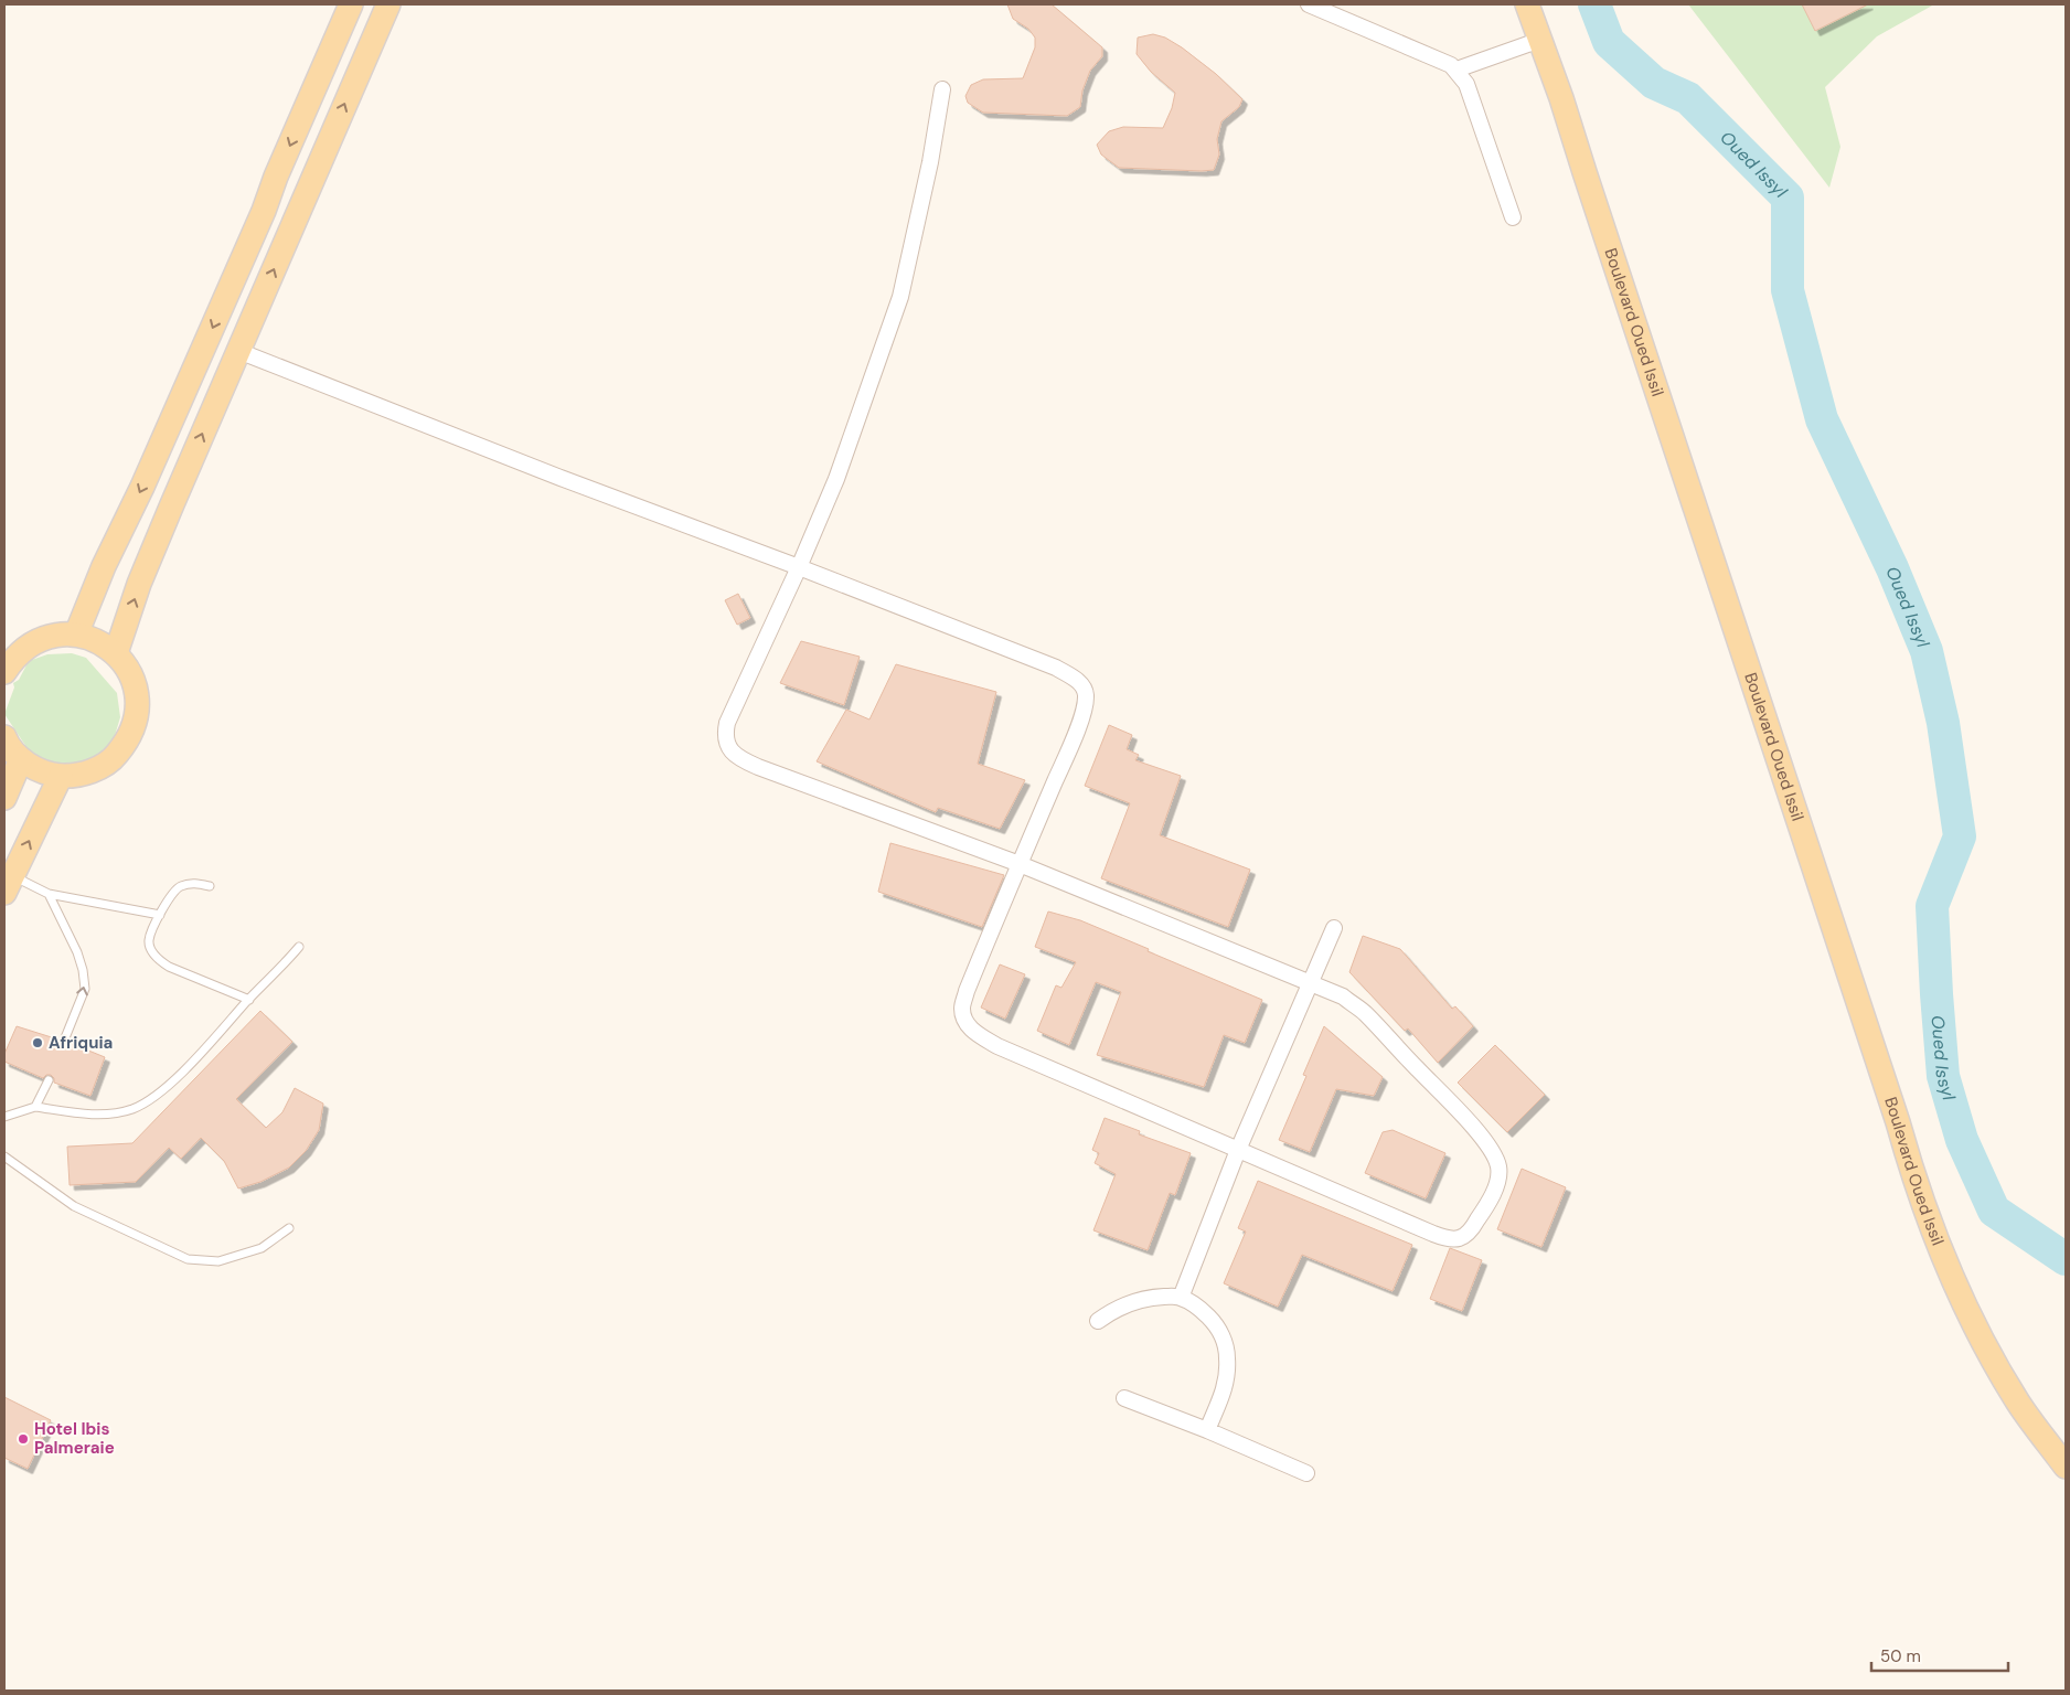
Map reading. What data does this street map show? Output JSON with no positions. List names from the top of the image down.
{
  "streets": {
    "main road": ["Boulevard Oued Issil"]
  },
  "water": ["Oued Issyl"],
  "places": ["Afriquia", "Hotel Ibis Palmeraie"],
  "scale_bar": "50 m"
}
